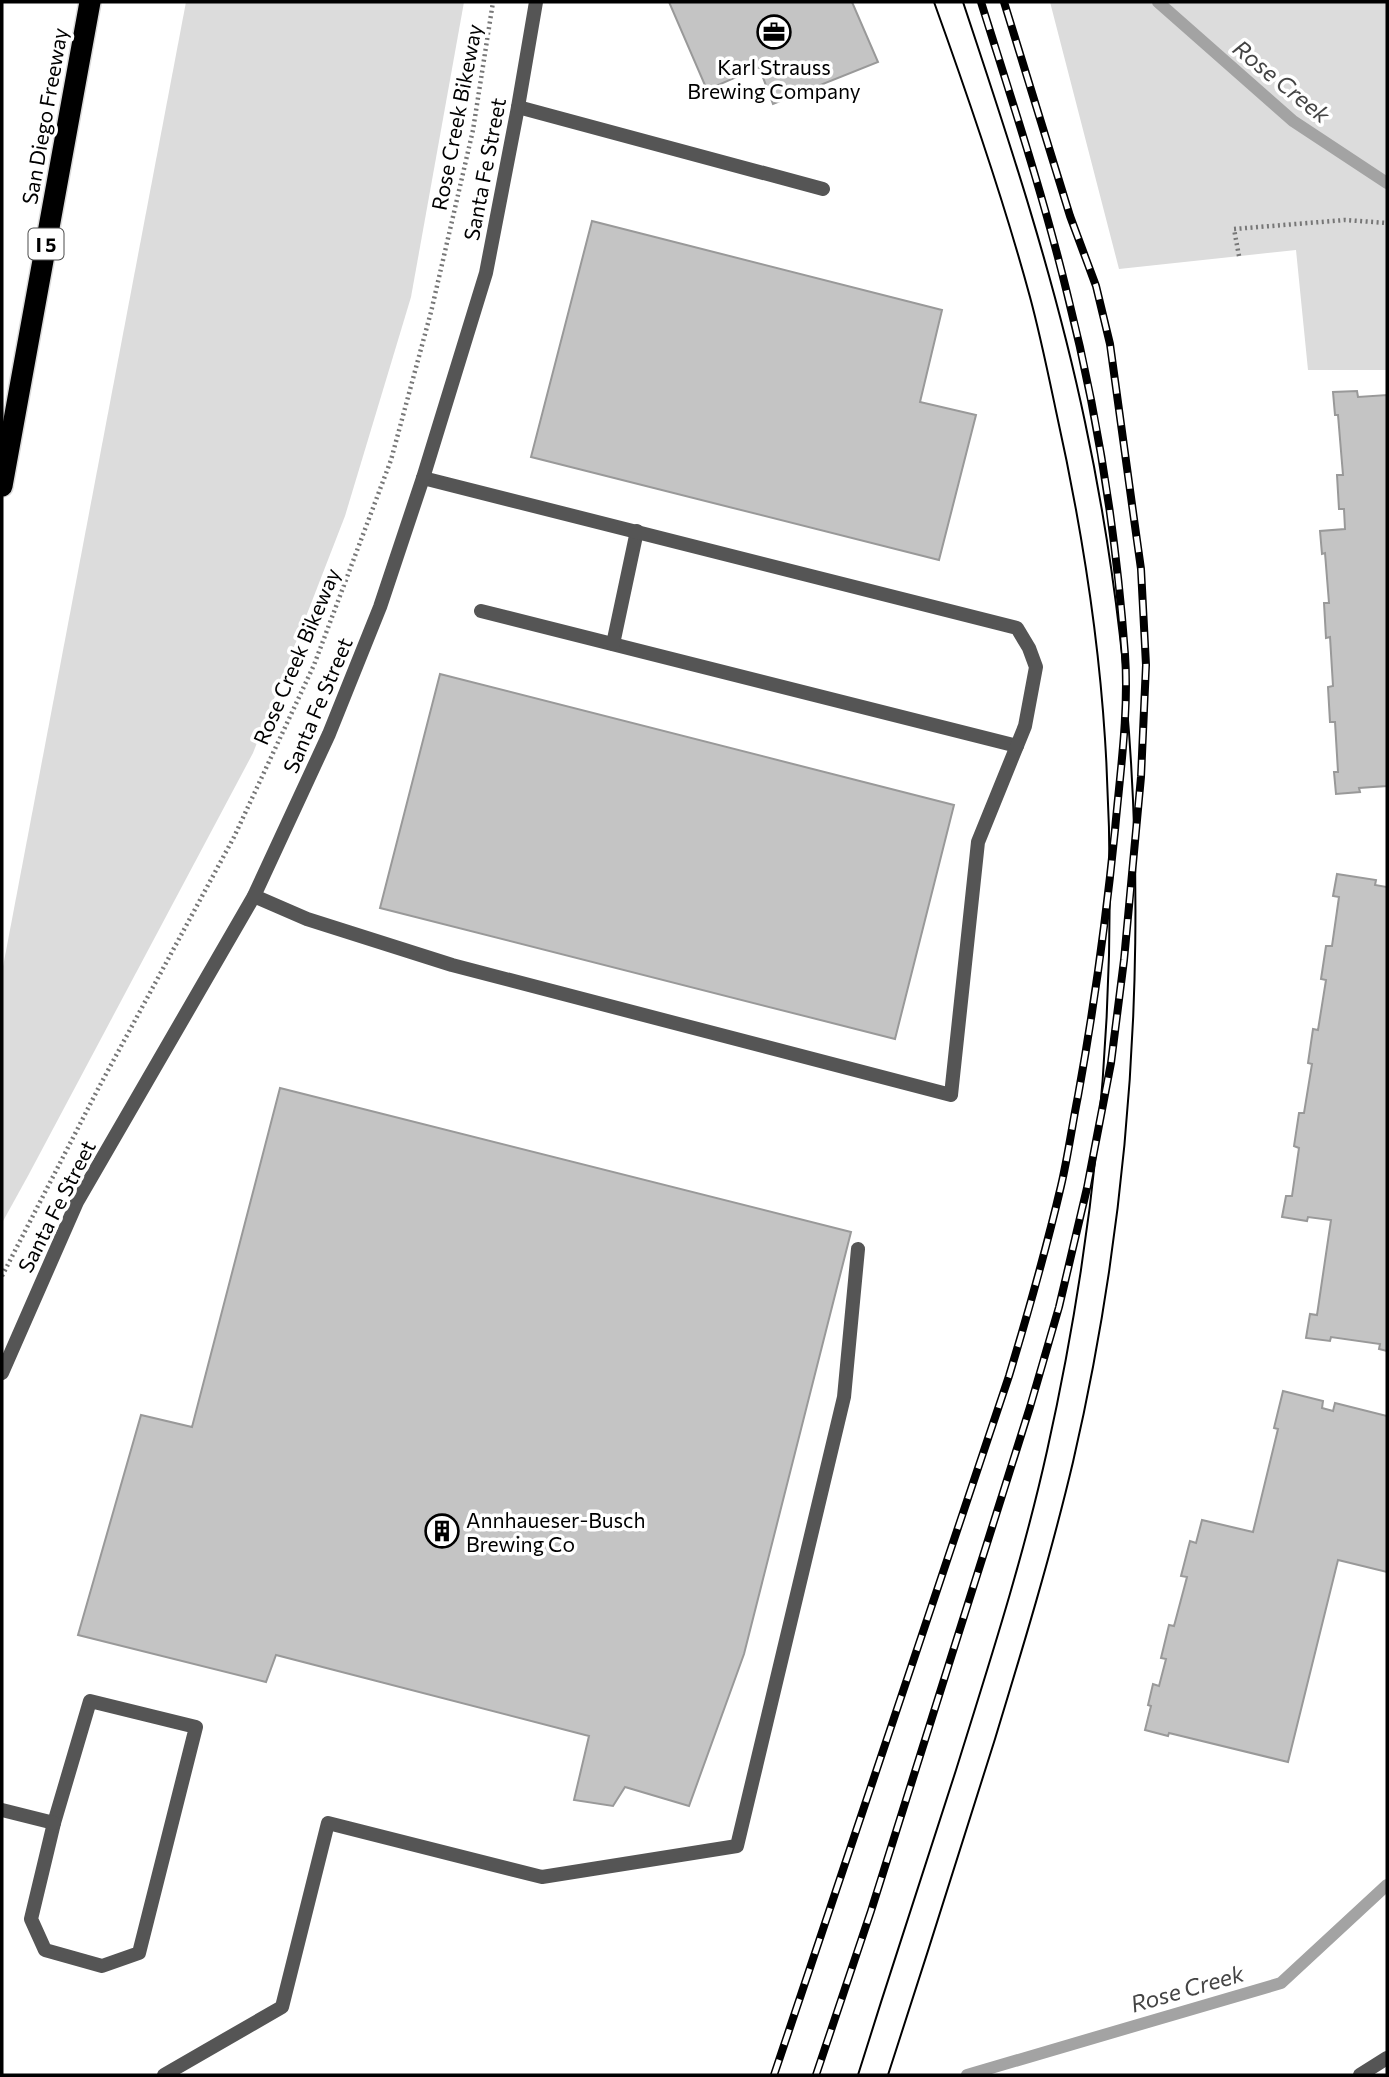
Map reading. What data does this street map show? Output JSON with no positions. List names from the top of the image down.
{
  "streets": {
    "highway": ["San Diego Freeway", "I 5"],
    "street": ["Santa Fe Street"],
    "path": ["Rose Creek Bikeway"]
  },
  "water": ["Rose Creek"],
  "places": {
    "office": ["Karl Strauss Brewing Company"],
    "building": ["Annhaueser-Busch Brewing Co"]
  }
}
